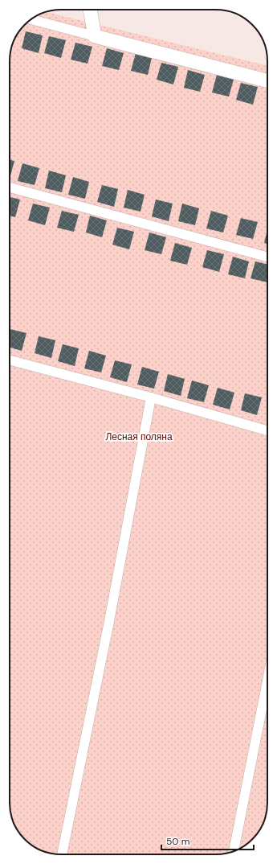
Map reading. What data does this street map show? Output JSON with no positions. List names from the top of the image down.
{
  "parks": ["Лесная поляна"],
  "scale_bar": "50 m"
}
